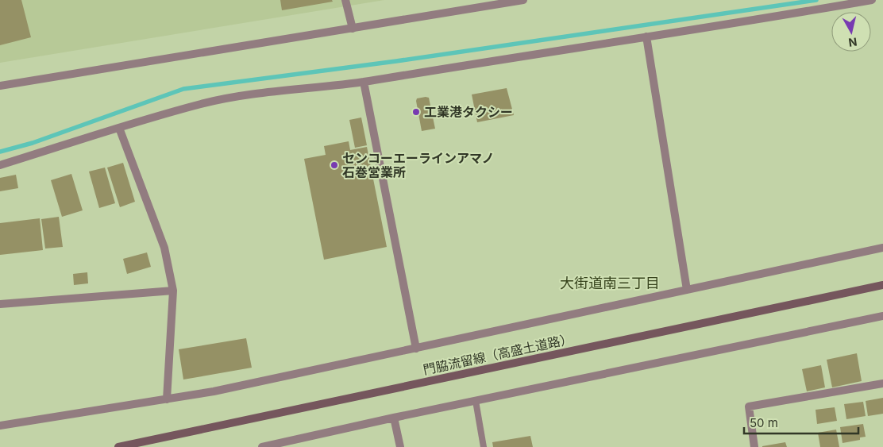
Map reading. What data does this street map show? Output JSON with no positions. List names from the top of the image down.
{
  "streets": {
    "main road": ["門脇流留線（高盛土道路）"]
  },
  "districts": ["大街道南三丁目"],
  "places": ["工業港タクシー", "センコーエーラインアマノ 石巻営業所"],
  "scale_bar": "50 m",
  "north": "bottom"
}
